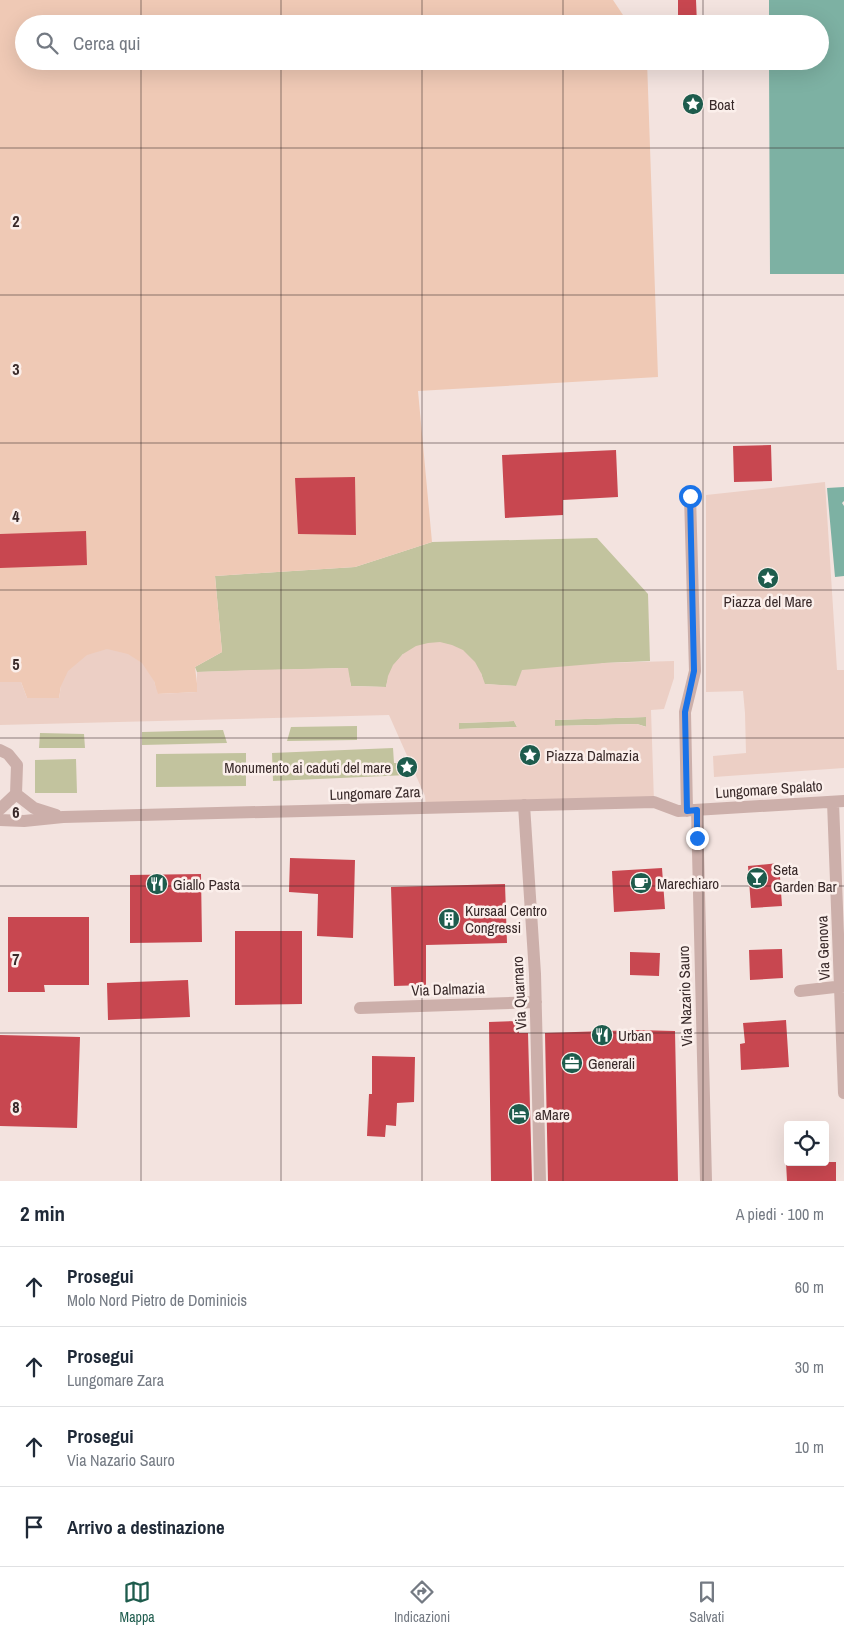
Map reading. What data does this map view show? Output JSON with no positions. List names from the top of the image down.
{
  "streets": {
    "street": [
      "Lungomare Spalato",
      "Lungomare Zara",
      "Via Genova",
      "Via Dalmazia",
      "Via Quarnaro",
      "Via Nazario Sauro"
    ]
  },
  "crossings": [
    ["Lungomare Spalato", "Lungomare Zara"],
    ["Lungomare Spalato", "Via Genova"],
    ["Lungomare Spalato", "Via Nazario Sauro"],
    ["Lungomare Zara", "Via Quarnaro"],
    ["Lungomare Zara", "Via Nazario Sauro"],
    ["Via Dalmazia", "Via Quarnaro"]
  ],
  "places": {
    "place": [
      "Boat",
      "Piazza del Mare",
      "Piazza Dalmazia",
      "Monumento ai caduti del mare"
    ],
    "bar": ["Seta Garden Bar"],
    "cafe": ["Marechiaro"],
    "restaurant": ["Giallo Pasta", "Urban"],
    "building": ["Kursaal Centro Congressi"],
    "office": ["Generali"],
    "hotel": ["aMare"]
  },
  "page": {
    "search": "Cerca qui",
    "heading": ["2 min", "A piedi · 100 m"],
    "list": [
      ["Prosegui", "Molo Nord Pietro de Dominicis", "60 m"],
      ["Prosegui", "Lungomare Zara", "30 m"],
      ["Prosegui", "Via Nazario Sauro", "10 m"],
      "Arrivo a destinazione"
    ],
    "nav": ["Mappa", "Indicazioni", "Salvati"]
  },
  "grid": {
    "rows": [
      "2",
      "3",
      "4",
      "5",
      "6",
      "7",
      "8"
    ]
  }
}
